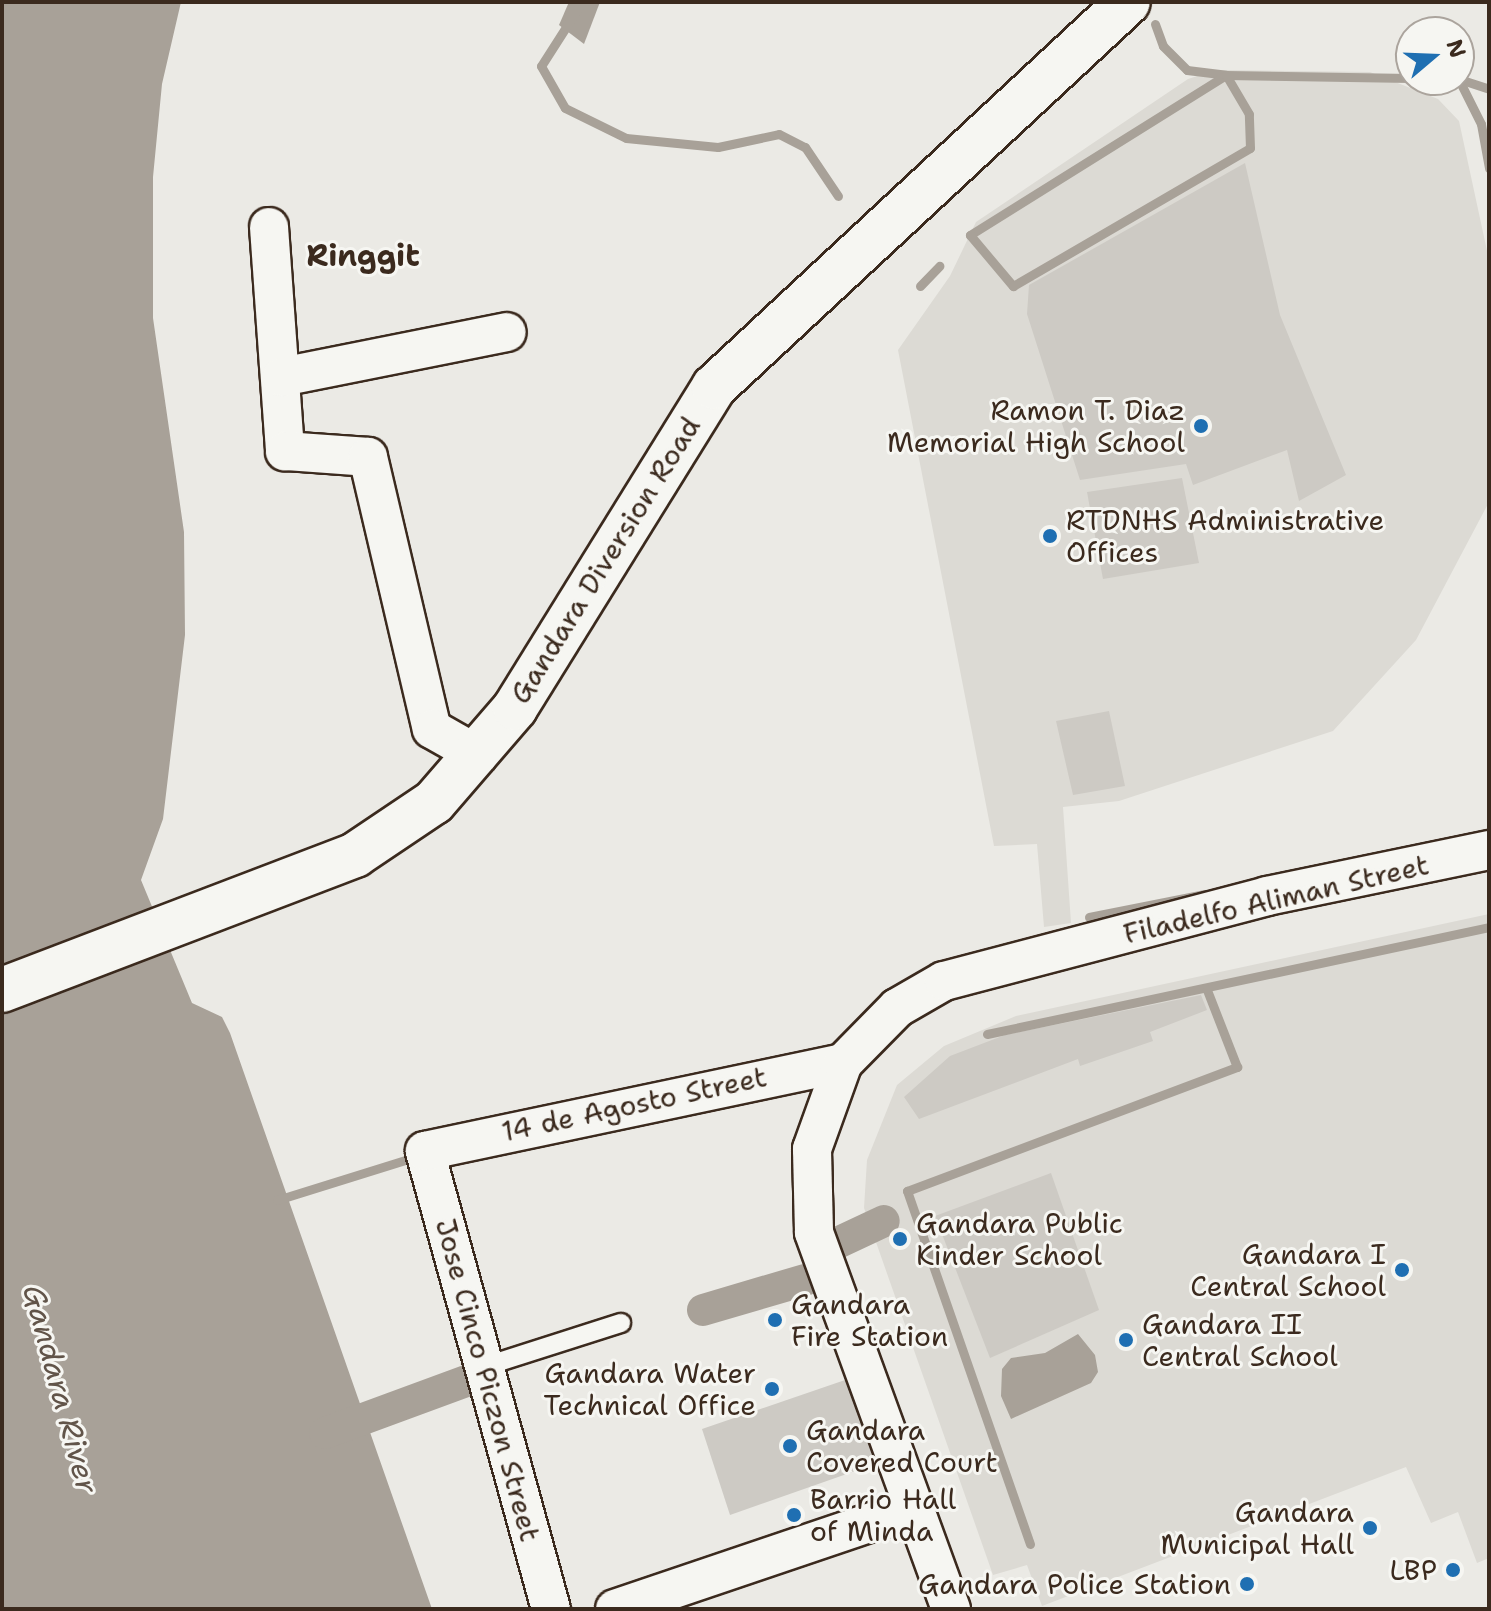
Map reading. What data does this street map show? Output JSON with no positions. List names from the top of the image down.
{
  "streets": {
    "highway": ["Gandara Diversion Road"],
    "street": ["Filadelfo Aliman Street", "14 de Agosto Street", "Jose Cinco Piczon Street"]
  },
  "crossings": [
    ["Filadelfo Aliman Street", "14 de Agosto Street"],
    ["14 de Agosto Street", "Jose Cinco Piczon Street"]
  ],
  "districts": ["Ringgit"],
  "water": ["Gandara River"],
  "places": [
    "Ramon T. Diaz Memorial High School",
    "RTDNHS Administrative Offices",
    "Gandara Public Kinder School",
    "Gandara I Central School",
    "Gandara Fire Station",
    "Gandara II Central School",
    "Gandara Water Technical Office",
    "Gandara Covered Court",
    "Barrio Hall of Minda",
    "Gandara Municipal Hall",
    "LBP",
    "Gandara Police Station"
  ],
  "north": "right"
}
